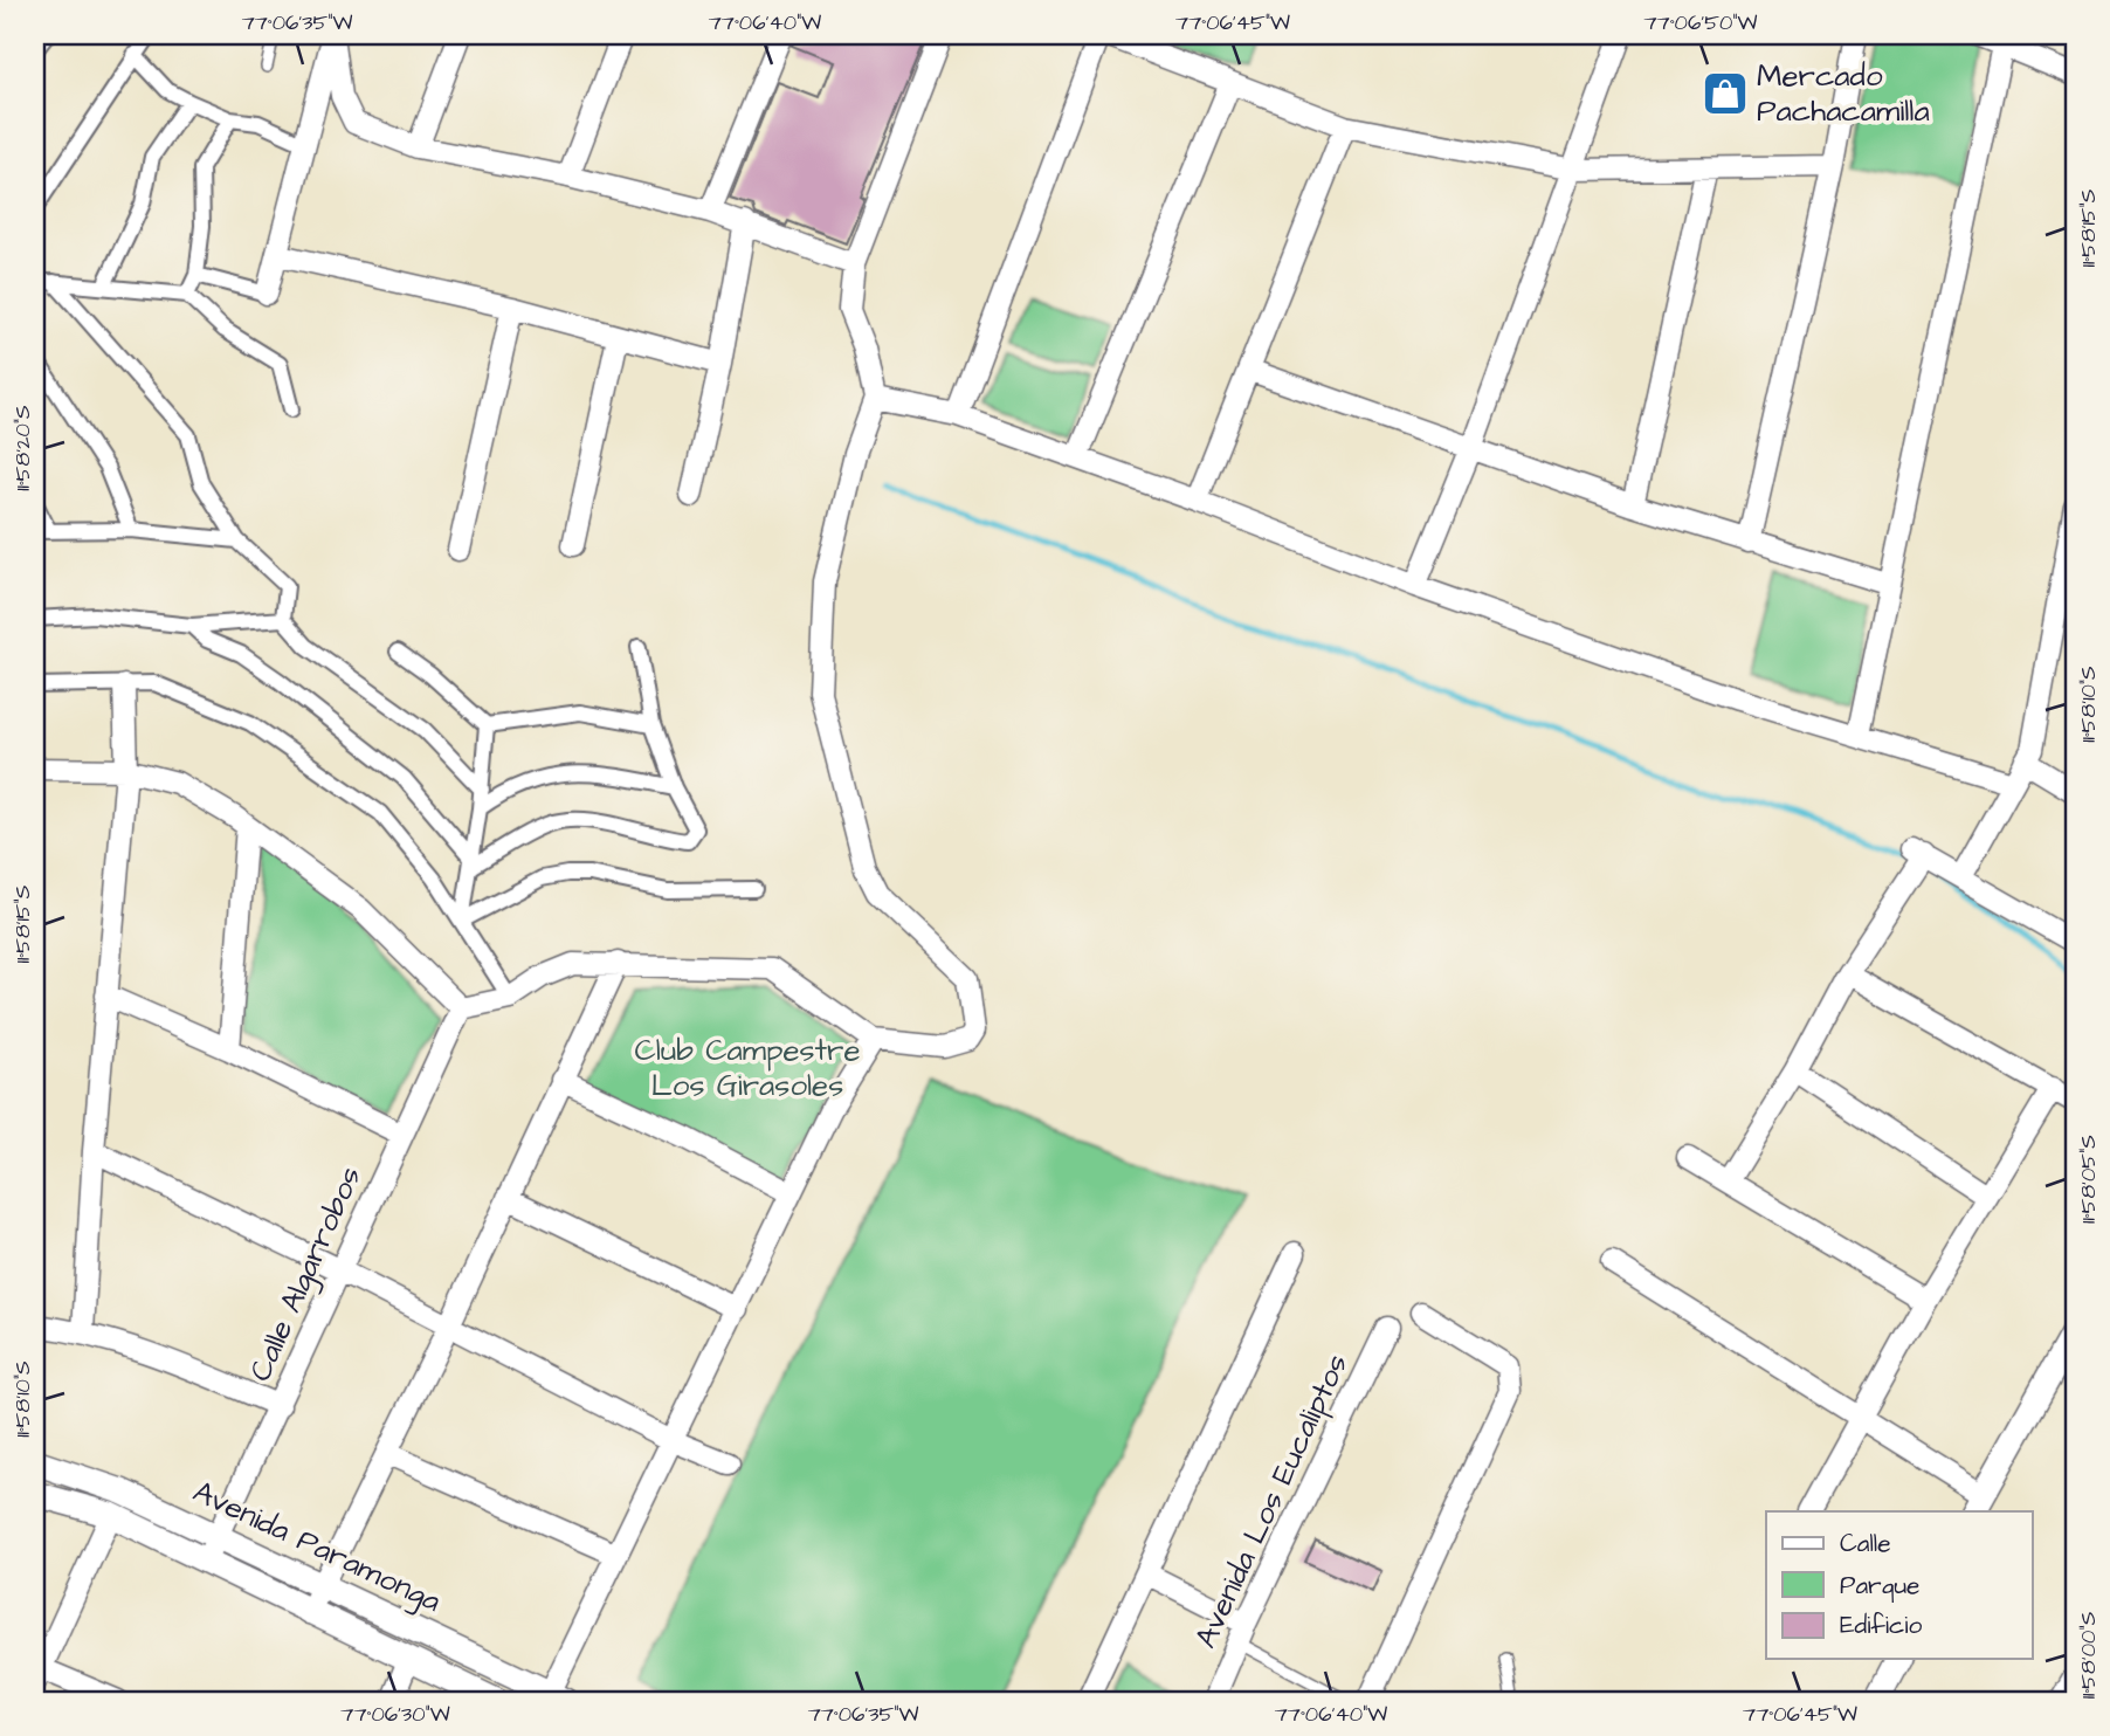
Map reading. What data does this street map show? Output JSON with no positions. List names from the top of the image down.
{
  "streets": {
    "street": ["Calle Algarrobos", "Avenida Los Eucaliptos", "Avenida Paramonga"]
  },
  "crossings": [
    ["Calle Algarrobos", "Avenida Paramonga"]
  ],
  "parks": ["Club Campestre Los Girasoles"],
  "places": {
    "shop": ["Mercado Pachacamilla"]
  },
  "legend": ["Calle", "Parque", "Edificio"],
  "coordinates": [
    "77°06'35\"W",
    "77°06'40\"W",
    "77°06'45\"W",
    "77°06'50\"W",
    "11°58'15\"S",
    "11°58'20\"S",
    "11°58'10\"S",
    "11°58'05\"S",
    "11°58'00\"S",
    "77°06'30\"W"
  ]
}
